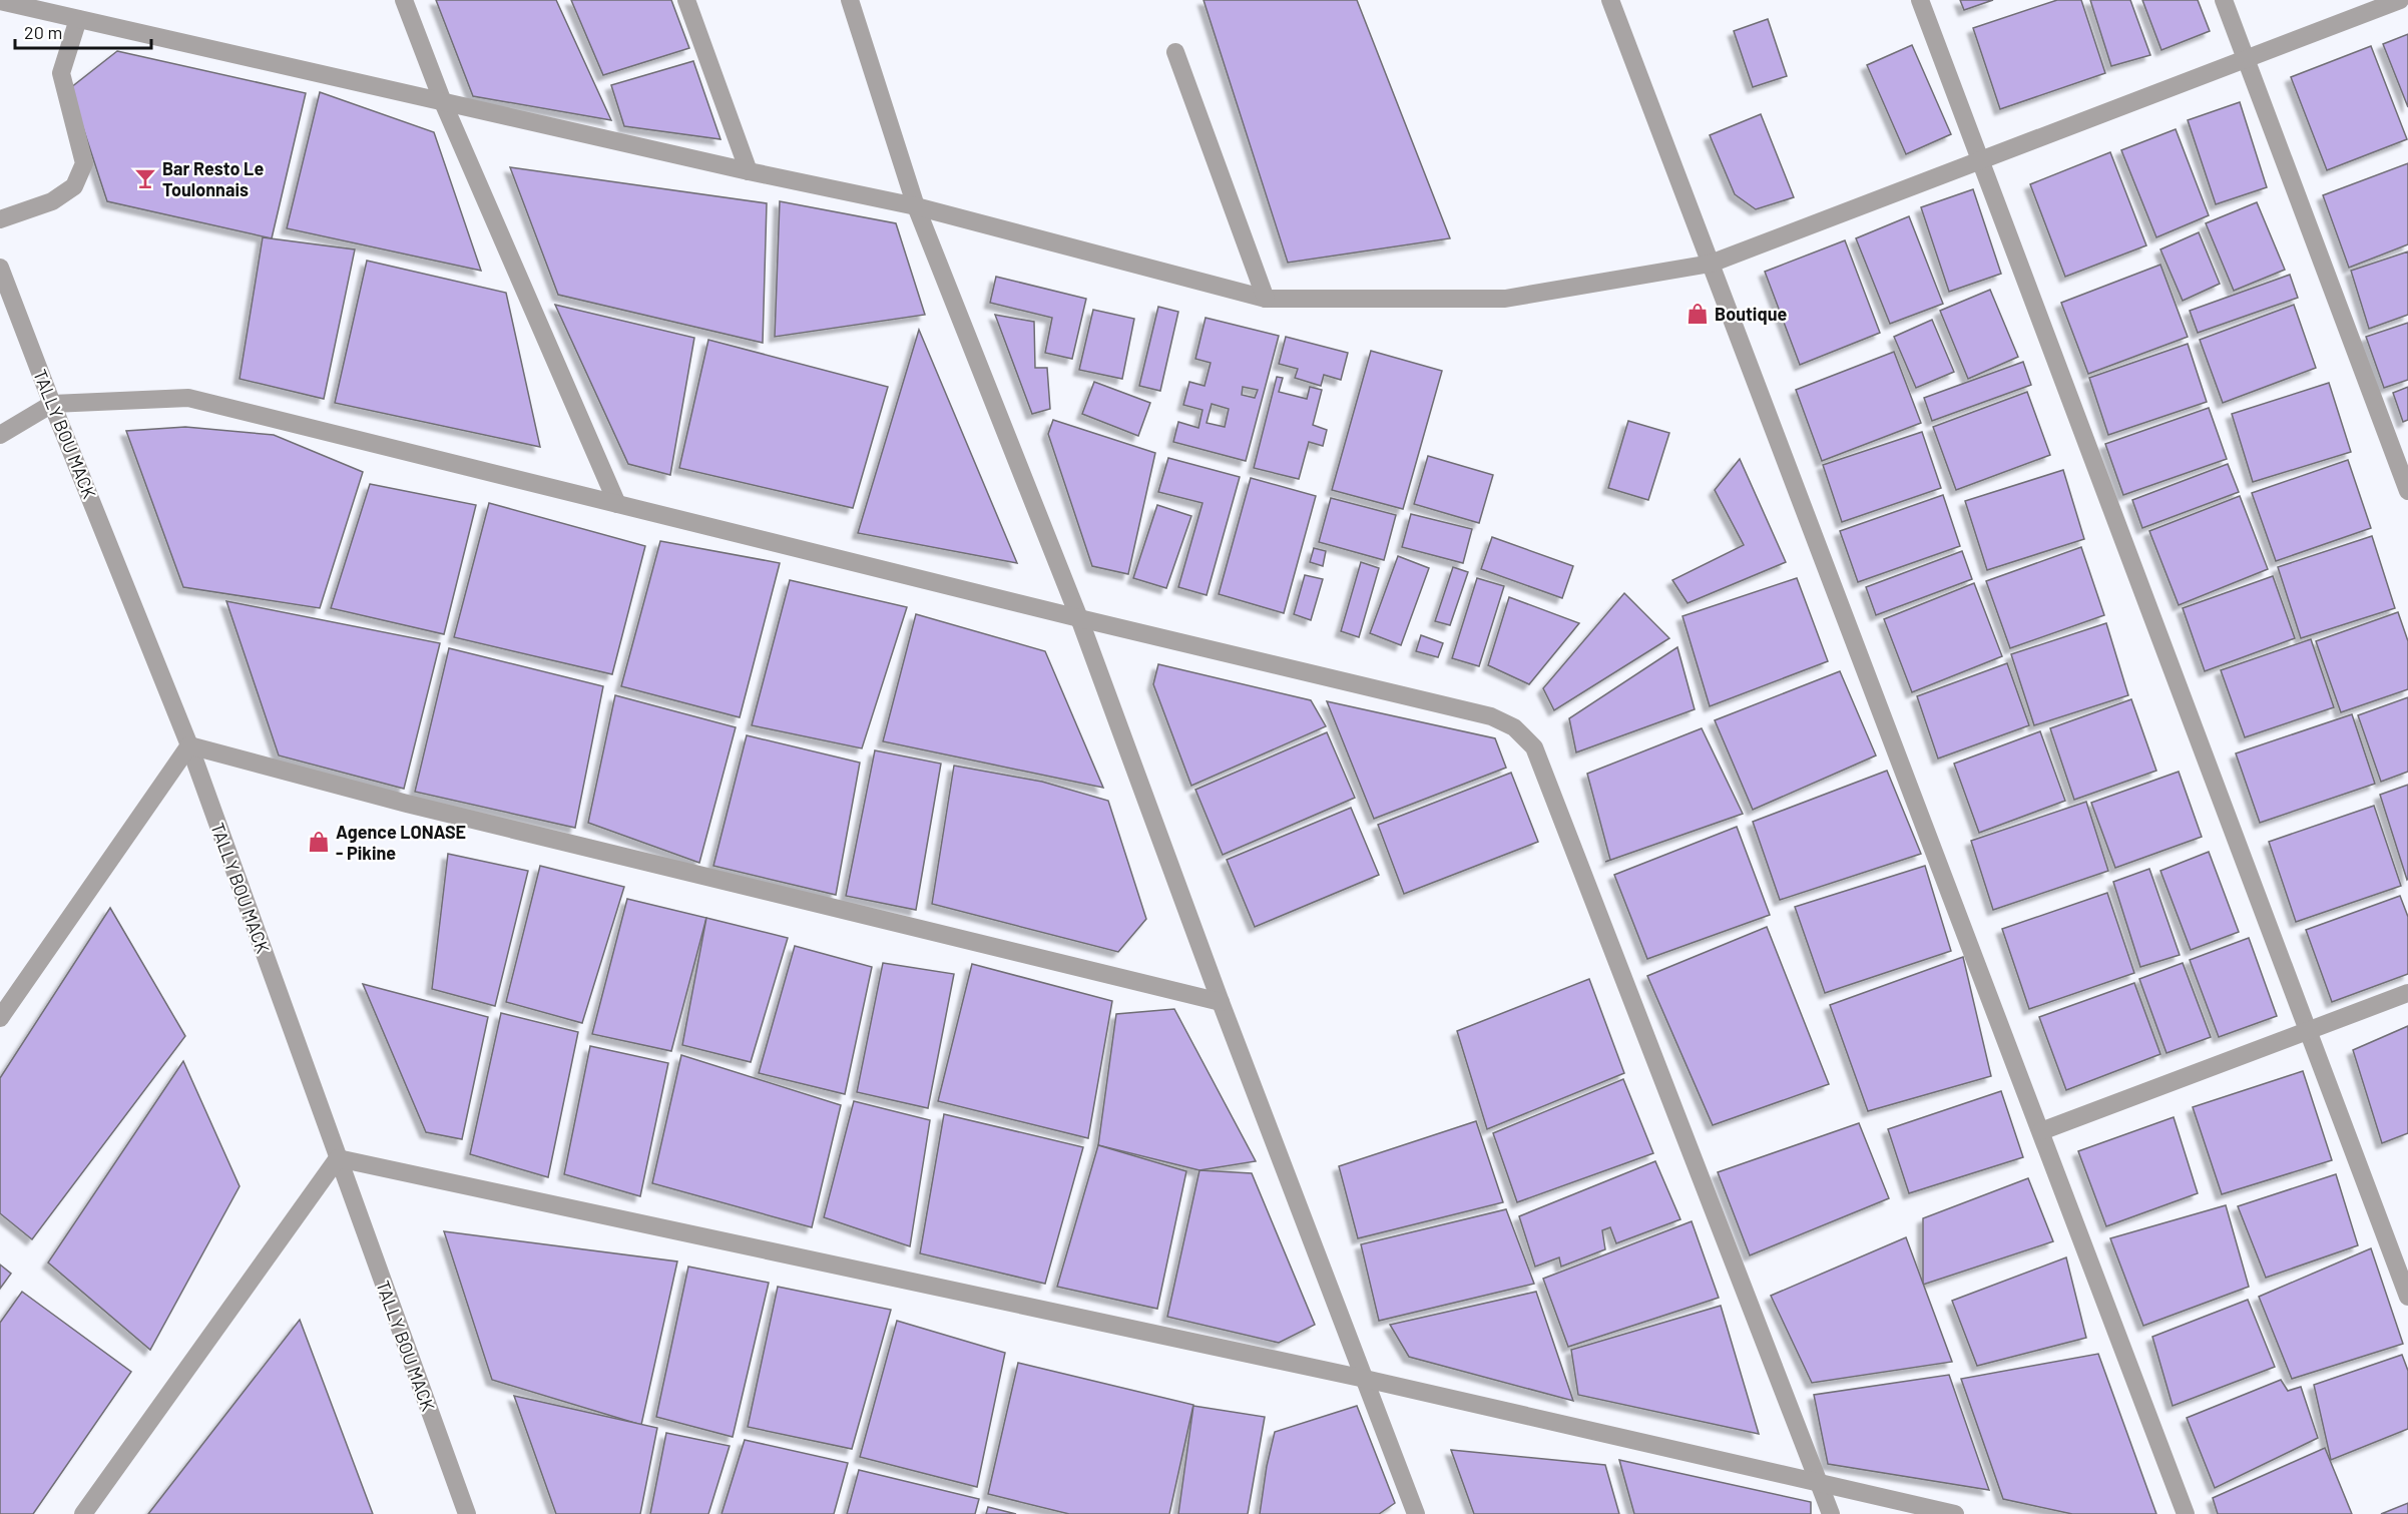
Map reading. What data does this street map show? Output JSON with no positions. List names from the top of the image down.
{
  "streets": {
    "street": ["TALLY BOU MACK"]
  },
  "places": {
    "bar": ["Bar Resto Le Toulonnais"],
    "shop": ["Boutique", "Agence LONASE - Pikine"]
  },
  "scale_bar": "20 m"
}
